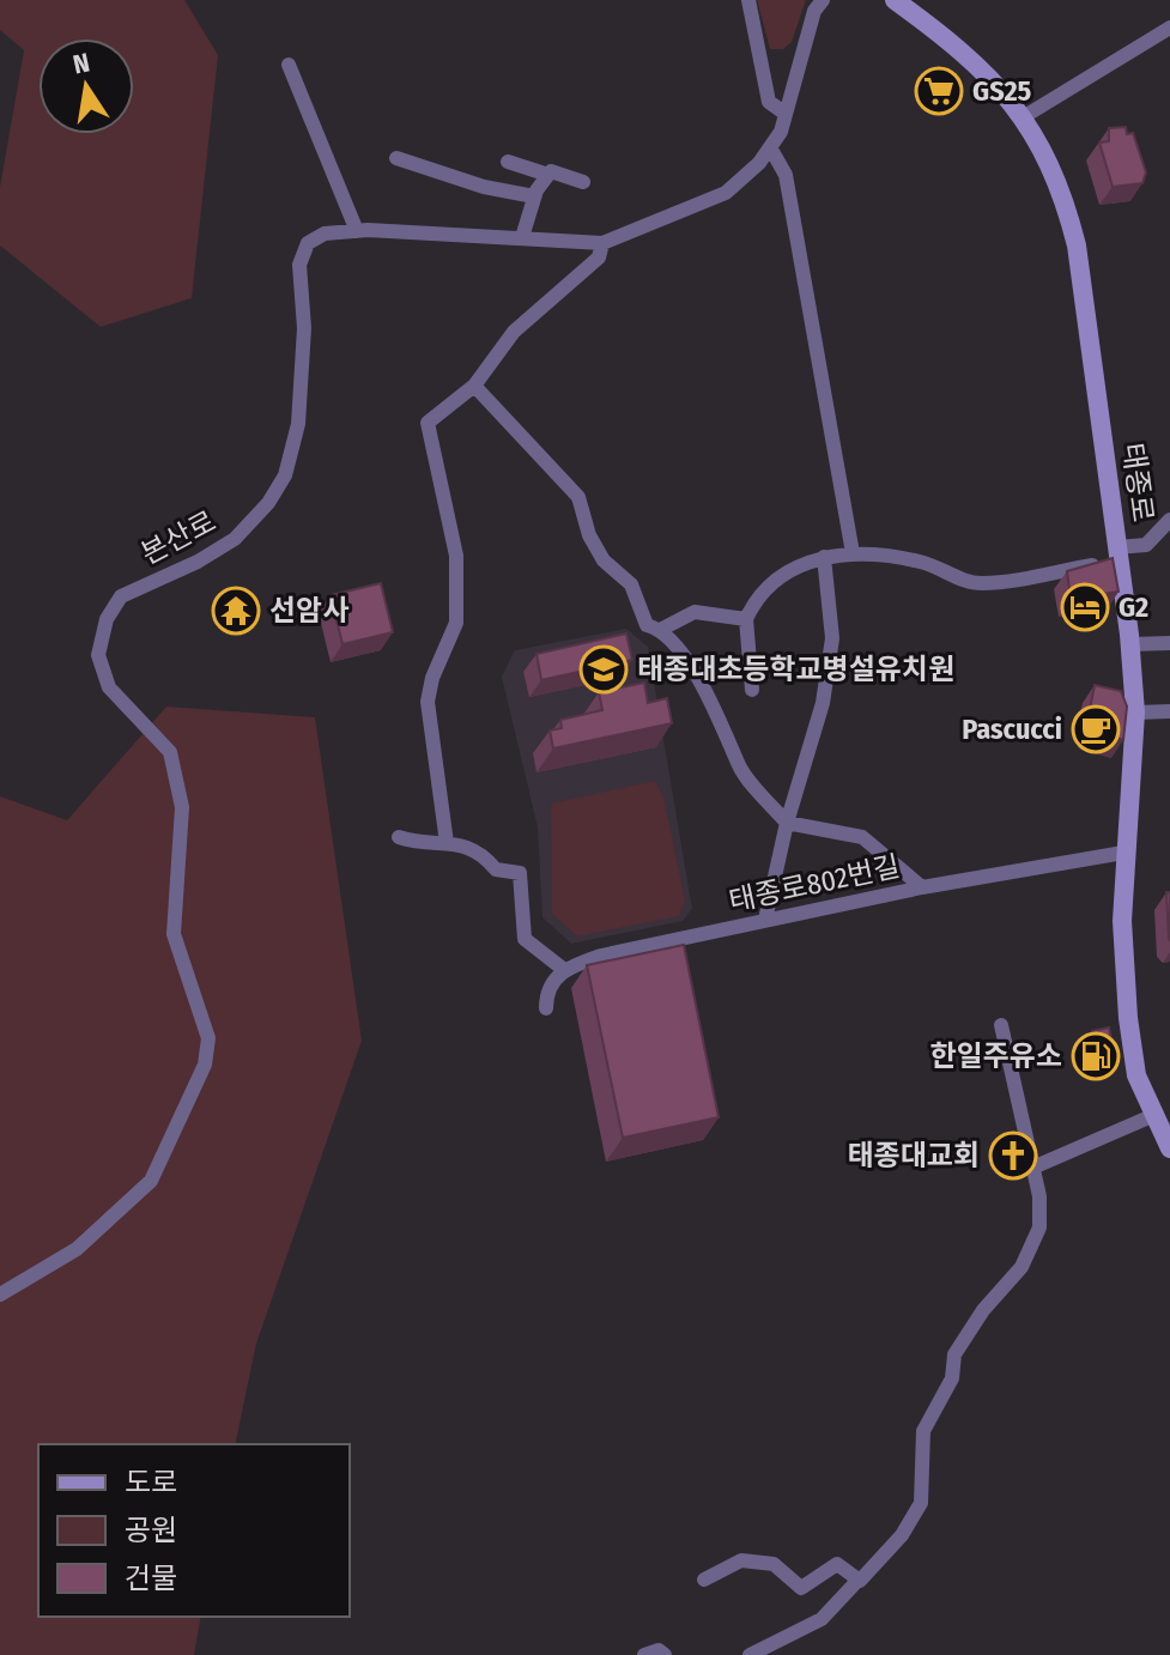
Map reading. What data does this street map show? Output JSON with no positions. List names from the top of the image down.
{
  "streets": {
    "main road": ["태종로"],
    "street": ["본산로", "태종로802번길"]
  },
  "crossings": [
    ["태종로", "태종로802번길"]
  ],
  "places": {
    "supermarket": ["GS25"],
    "hotel": ["G2"],
    "temple": ["선암사"],
    "school or university": ["태종대초등학교병설유치원"],
    "cafe": ["Pascucci"],
    "fuel station": ["한일주유소"],
    "church": ["태종대교회"]
  },
  "legend": ["도로", "공원", "건물"],
  "north": "top"
}
